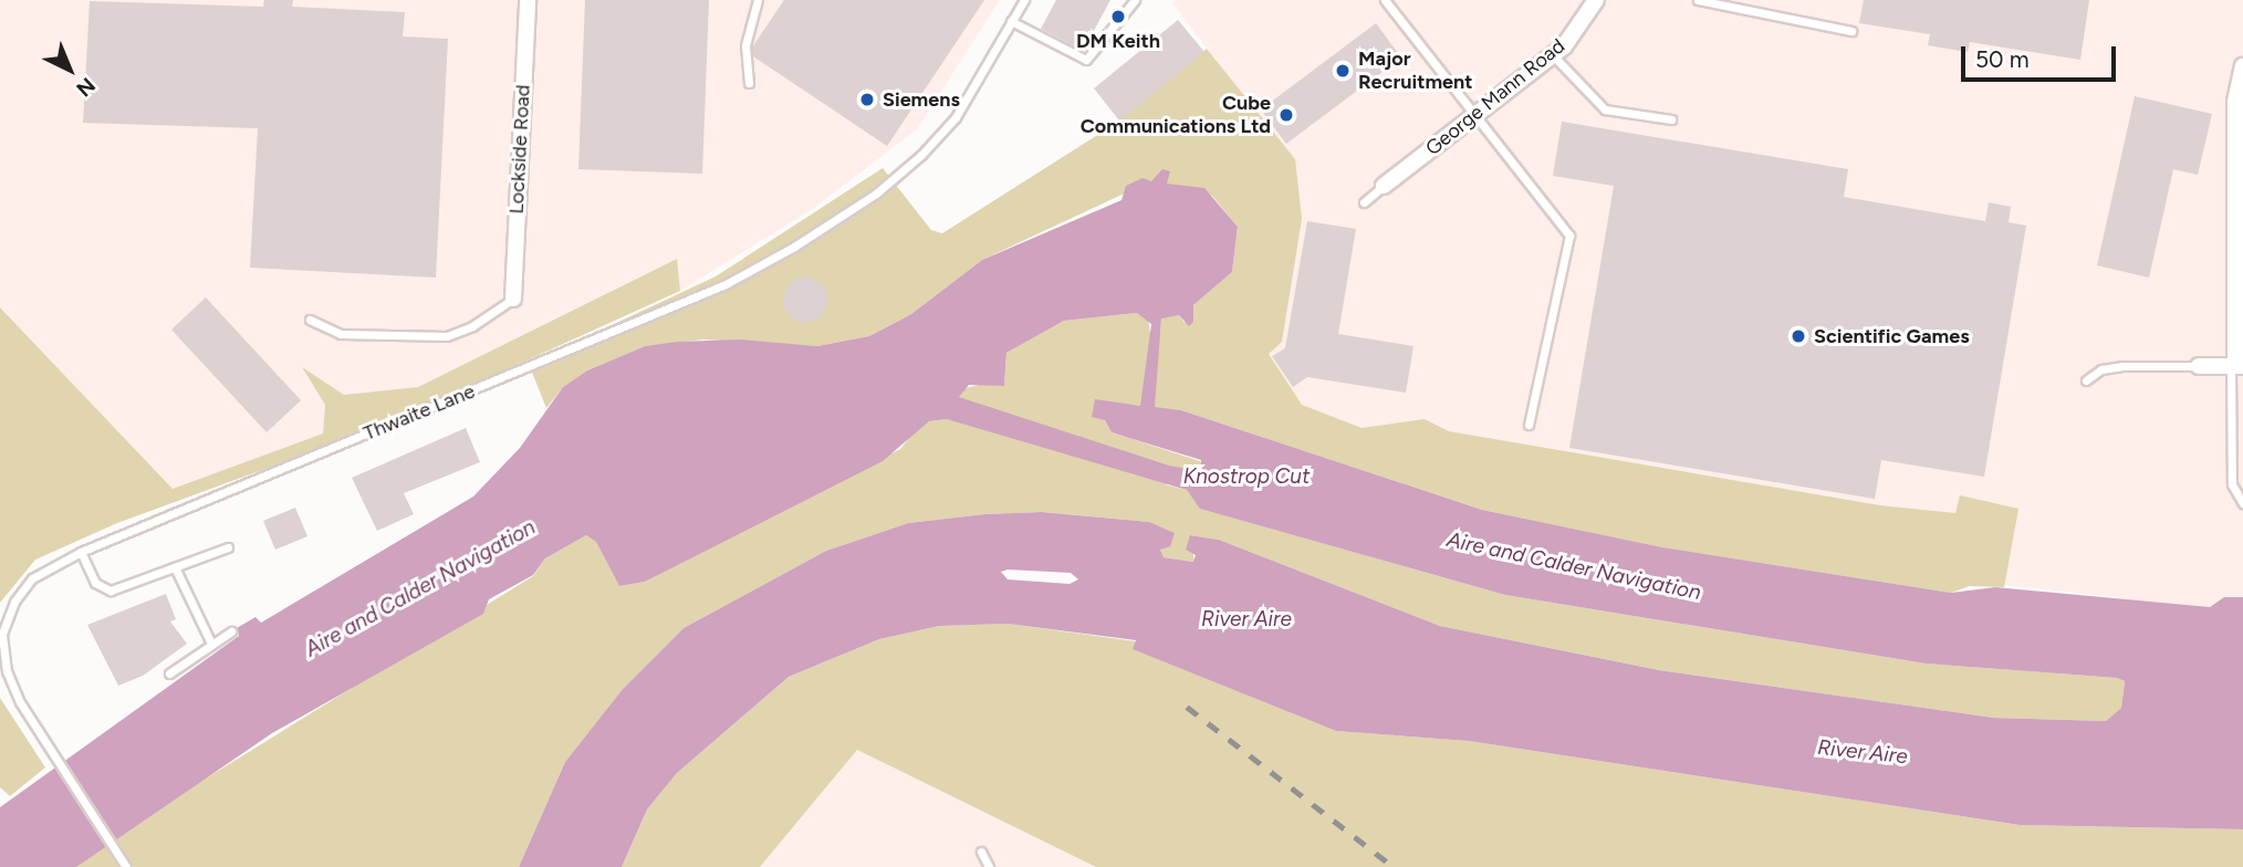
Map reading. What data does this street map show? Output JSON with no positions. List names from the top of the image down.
{
  "streets": {
    "street": ["George Mann Road", "Lockside Road"],
    "lane": ["Thwaite Lane"]
  },
  "water": ["Knostrop Cut", "Aire and Calder Navigation", "River Aire"],
  "places": [
    "DM Keith",
    "Major Recruitment",
    "Siemens",
    "Cube Communications Ltd",
    "Scientific Games"
  ],
  "scale_bar": "50 m",
  "north": "bottom right"
}
